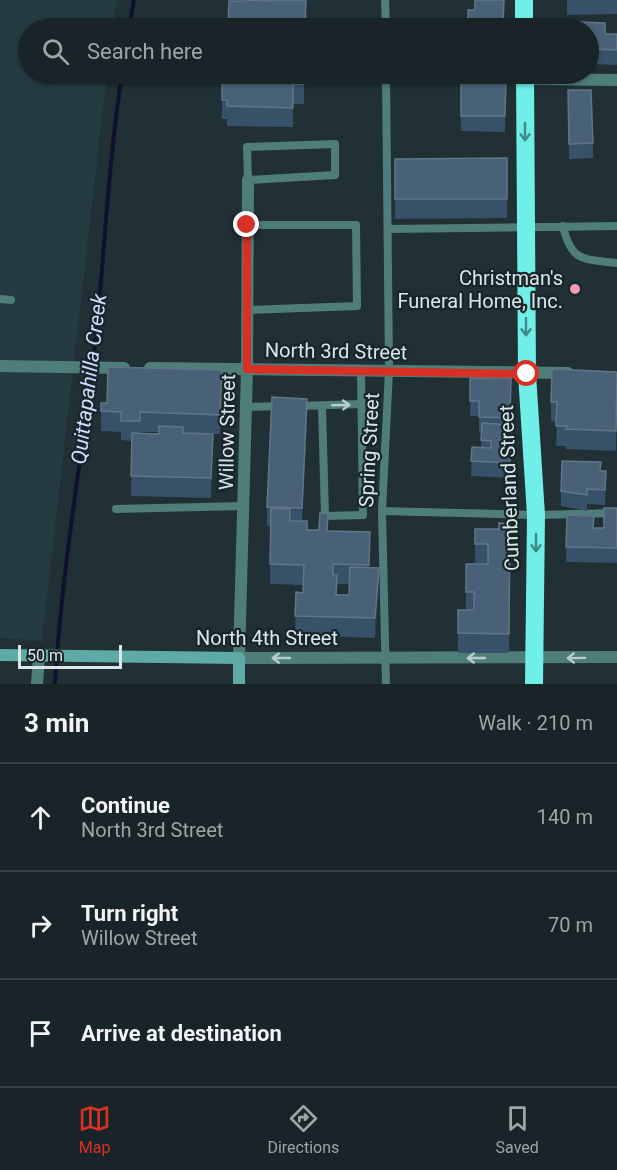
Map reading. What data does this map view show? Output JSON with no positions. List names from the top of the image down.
{
  "streets": {
    "highway": ["Cumberland Street"],
    "street": ["North 3rd Street", "Willow Street", "North 4th Street"],
    "lane": ["Spring Street"]
  },
  "crossings": [
    ["North 3rd Street", "Willow Street"],
    ["North 3rd Street", "Spring Street"],
    ["North 3rd Street", "Cumberland Street"],
    ["Willow Street", "North 4th Street"],
    ["Spring Street", "North 4th Street"],
    ["Cumberland Street", "North 4th Street"]
  ],
  "one_way": ["Cumberland Street", "North 4th Street"],
  "water": ["Quittapahilla Creek"],
  "places": ["Christman's Funeral Home, Inc."],
  "scale_bar": "50 m",
  "page": {
    "search": "Search here",
    "scale": "50 m",
    "heading": ["3 min", "Walk · 210 m"],
    "list": [
      ["Continue", "North 3rd Street", "140 m"],
      ["Turn right", "Willow Street", "70 m"],
      "Arrive at destination"
    ],
    "nav": ["Map", "Directions", "Saved"]
  }
}
